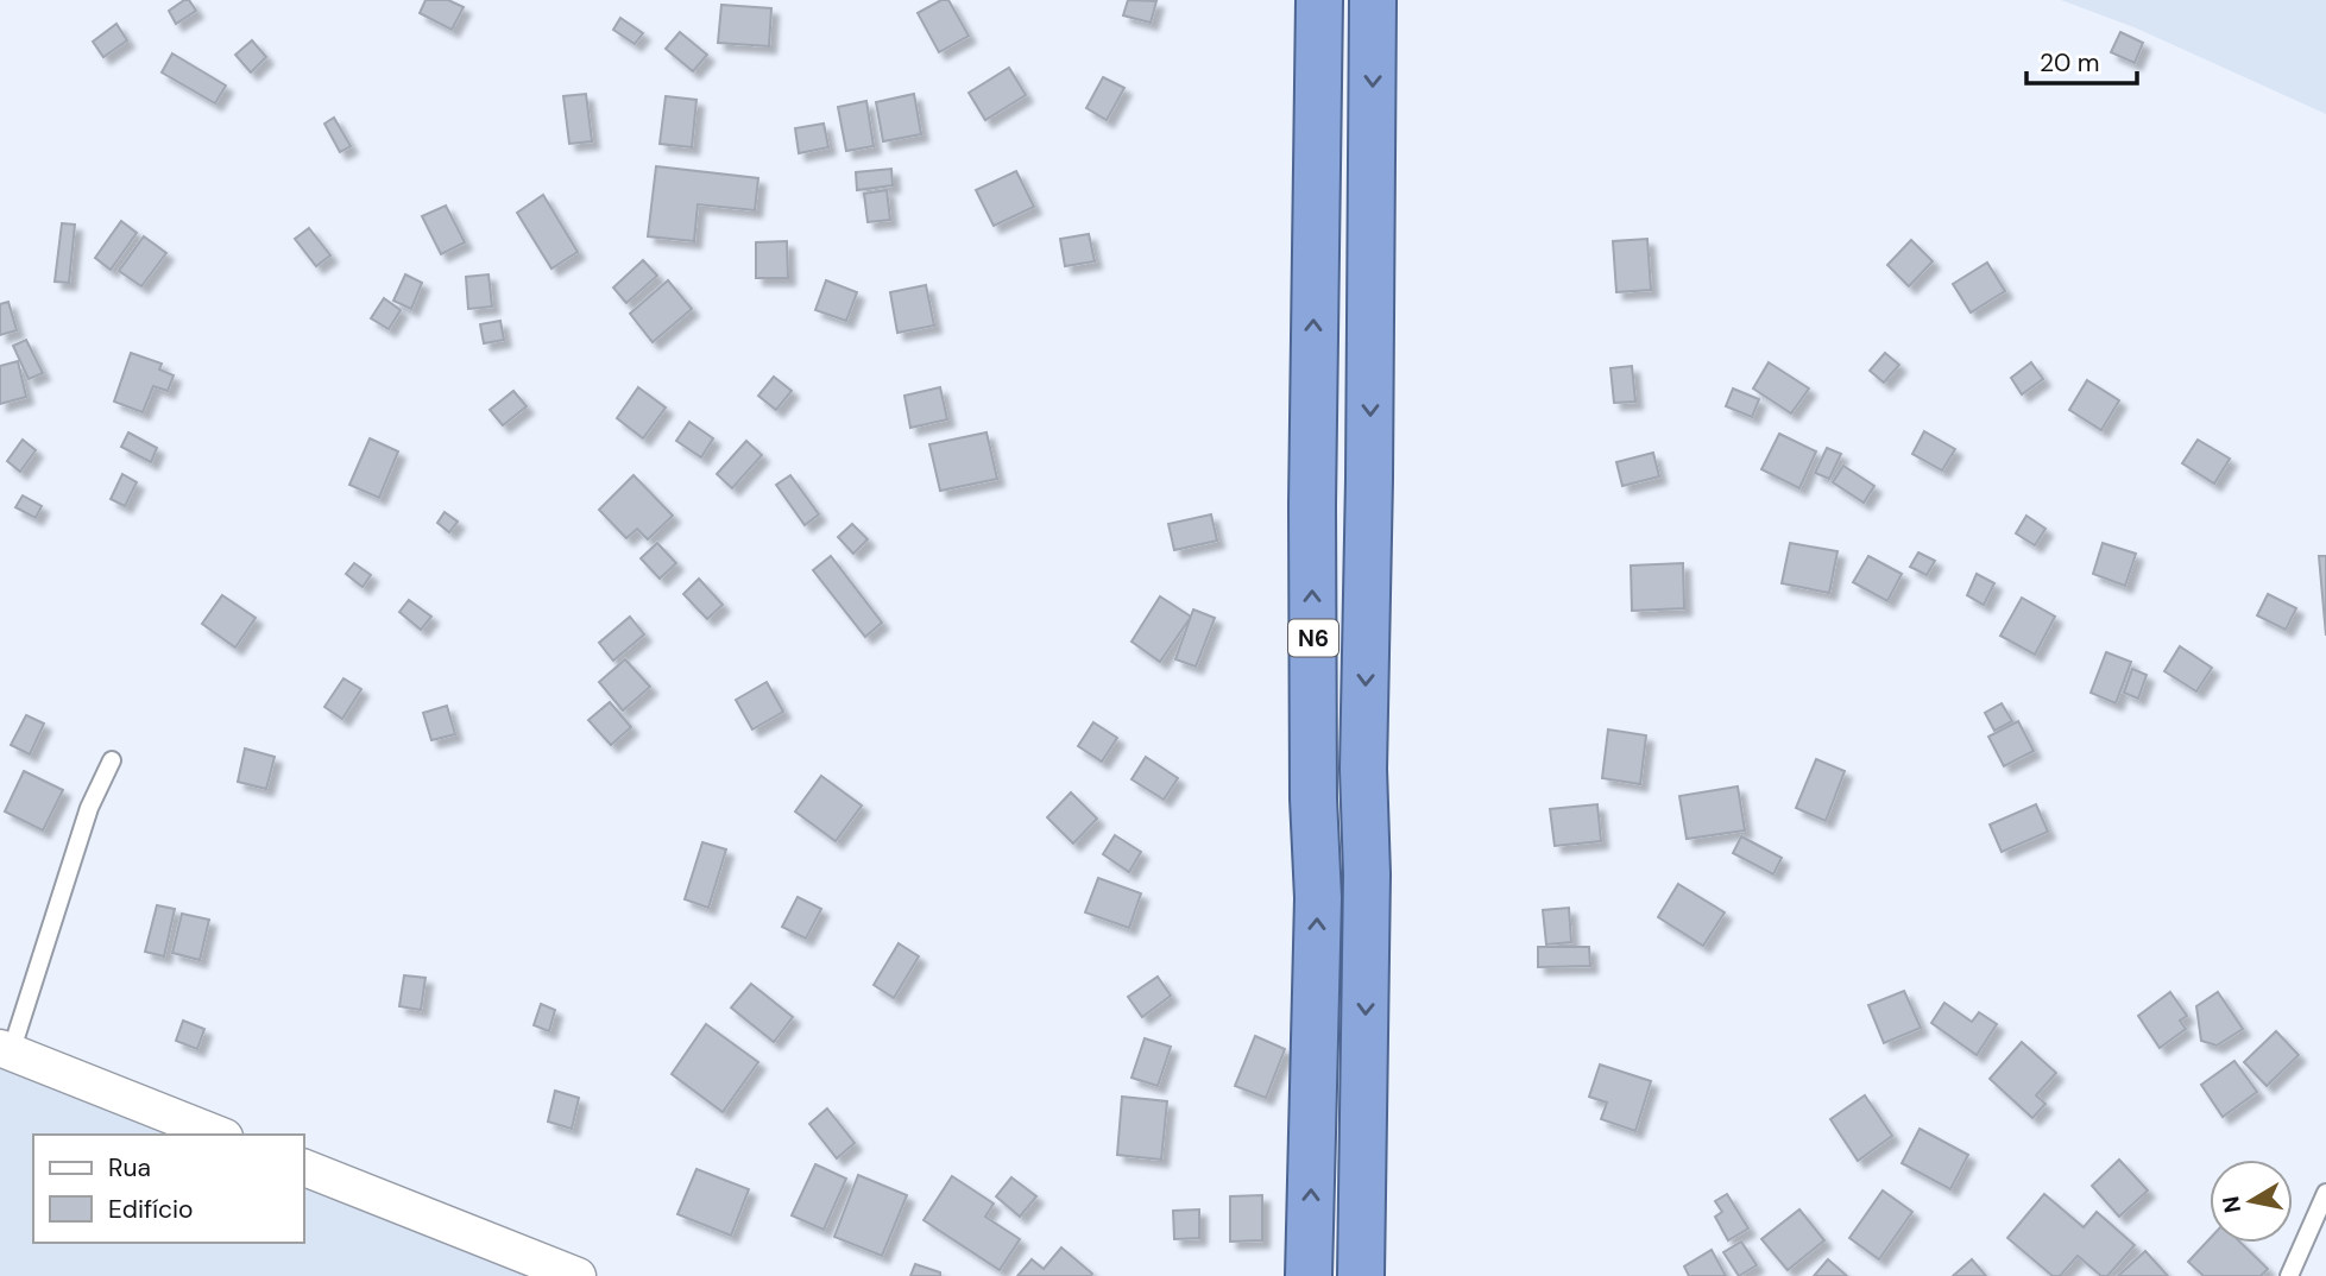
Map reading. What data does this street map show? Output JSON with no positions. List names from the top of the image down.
{
  "streets": {
    "highway": ["N6"]
  },
  "legend": ["Rua", "Edifício"],
  "scale_bar": "20 m",
  "north": "left"
}
